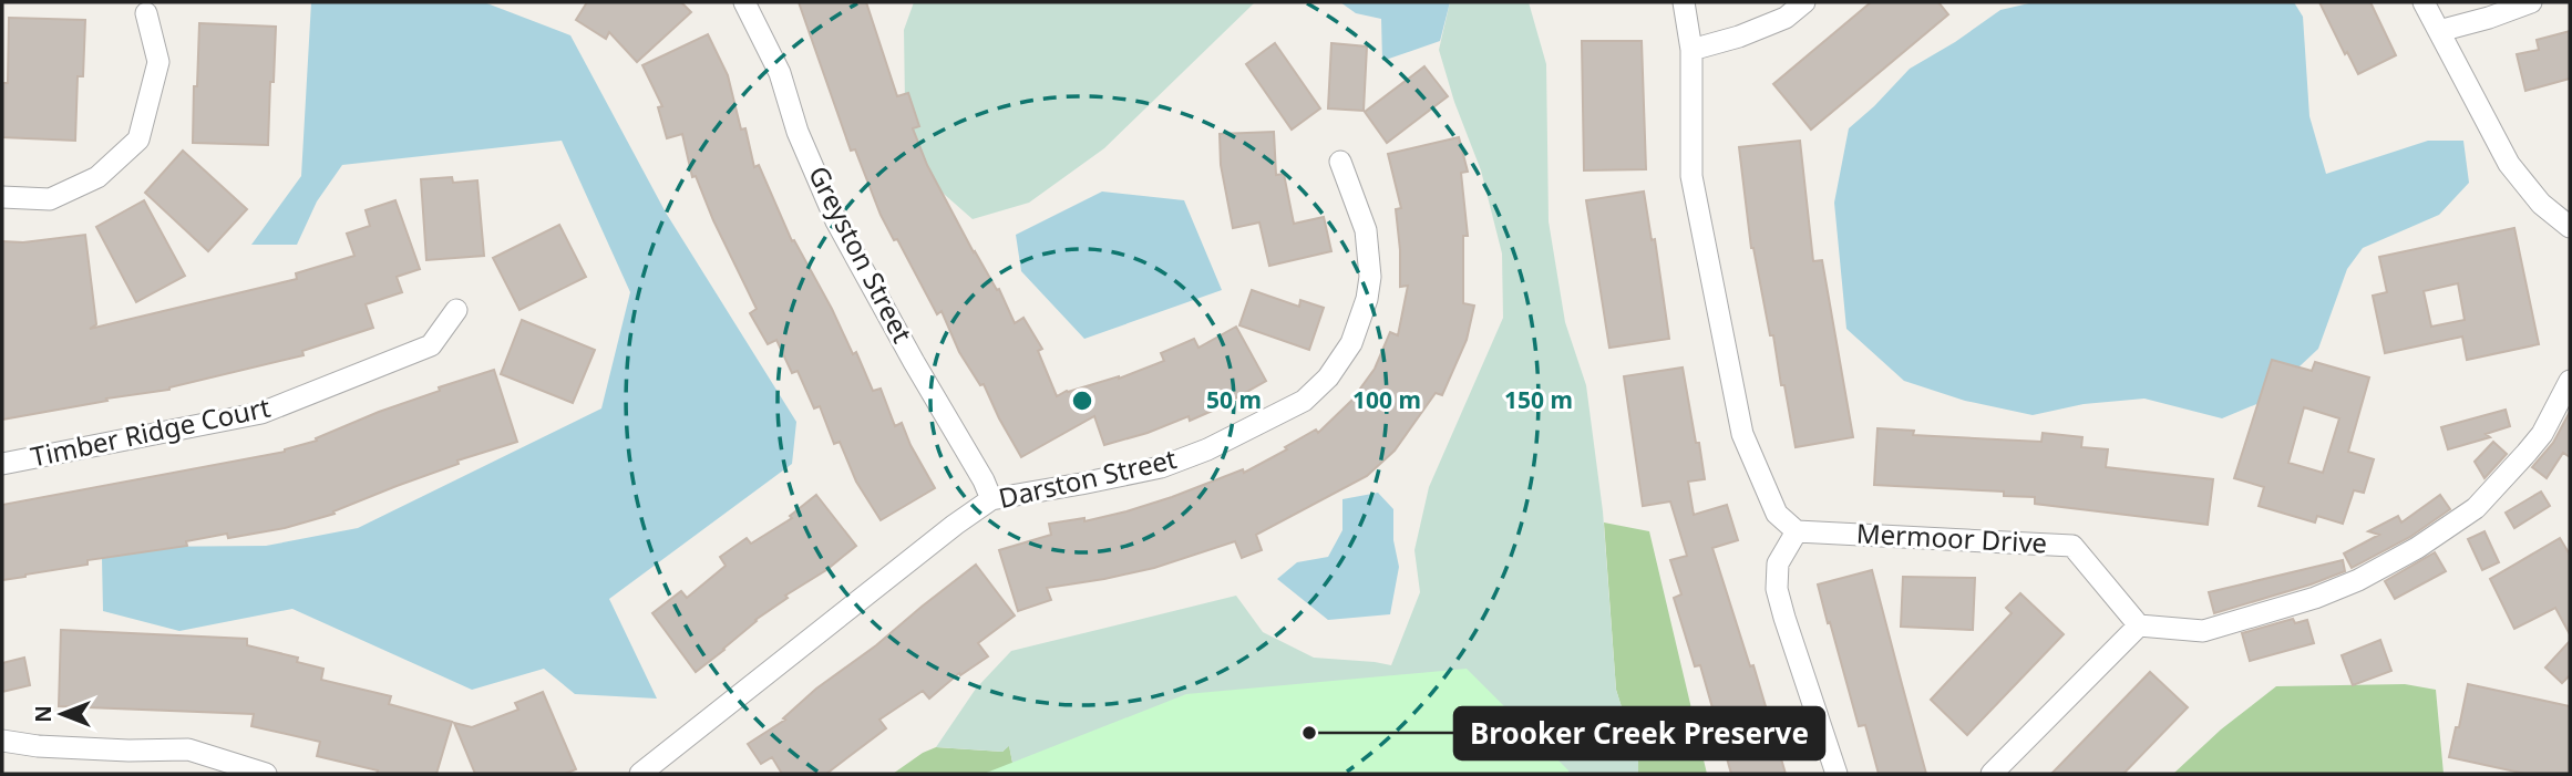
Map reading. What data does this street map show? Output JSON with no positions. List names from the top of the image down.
{
  "streets": {
    "street": [
      "Greyston Street",
      "Timber Ridge Court",
      "Darston Street",
      "Mermoor Drive"
    ]
  },
  "crossings": [
    ["Greyston Street", "Darston Street"]
  ],
  "places": ["Brooker Creek Preserve"],
  "north": "left",
  "rings": ["50 m", "100 m", "150 m"]
}
